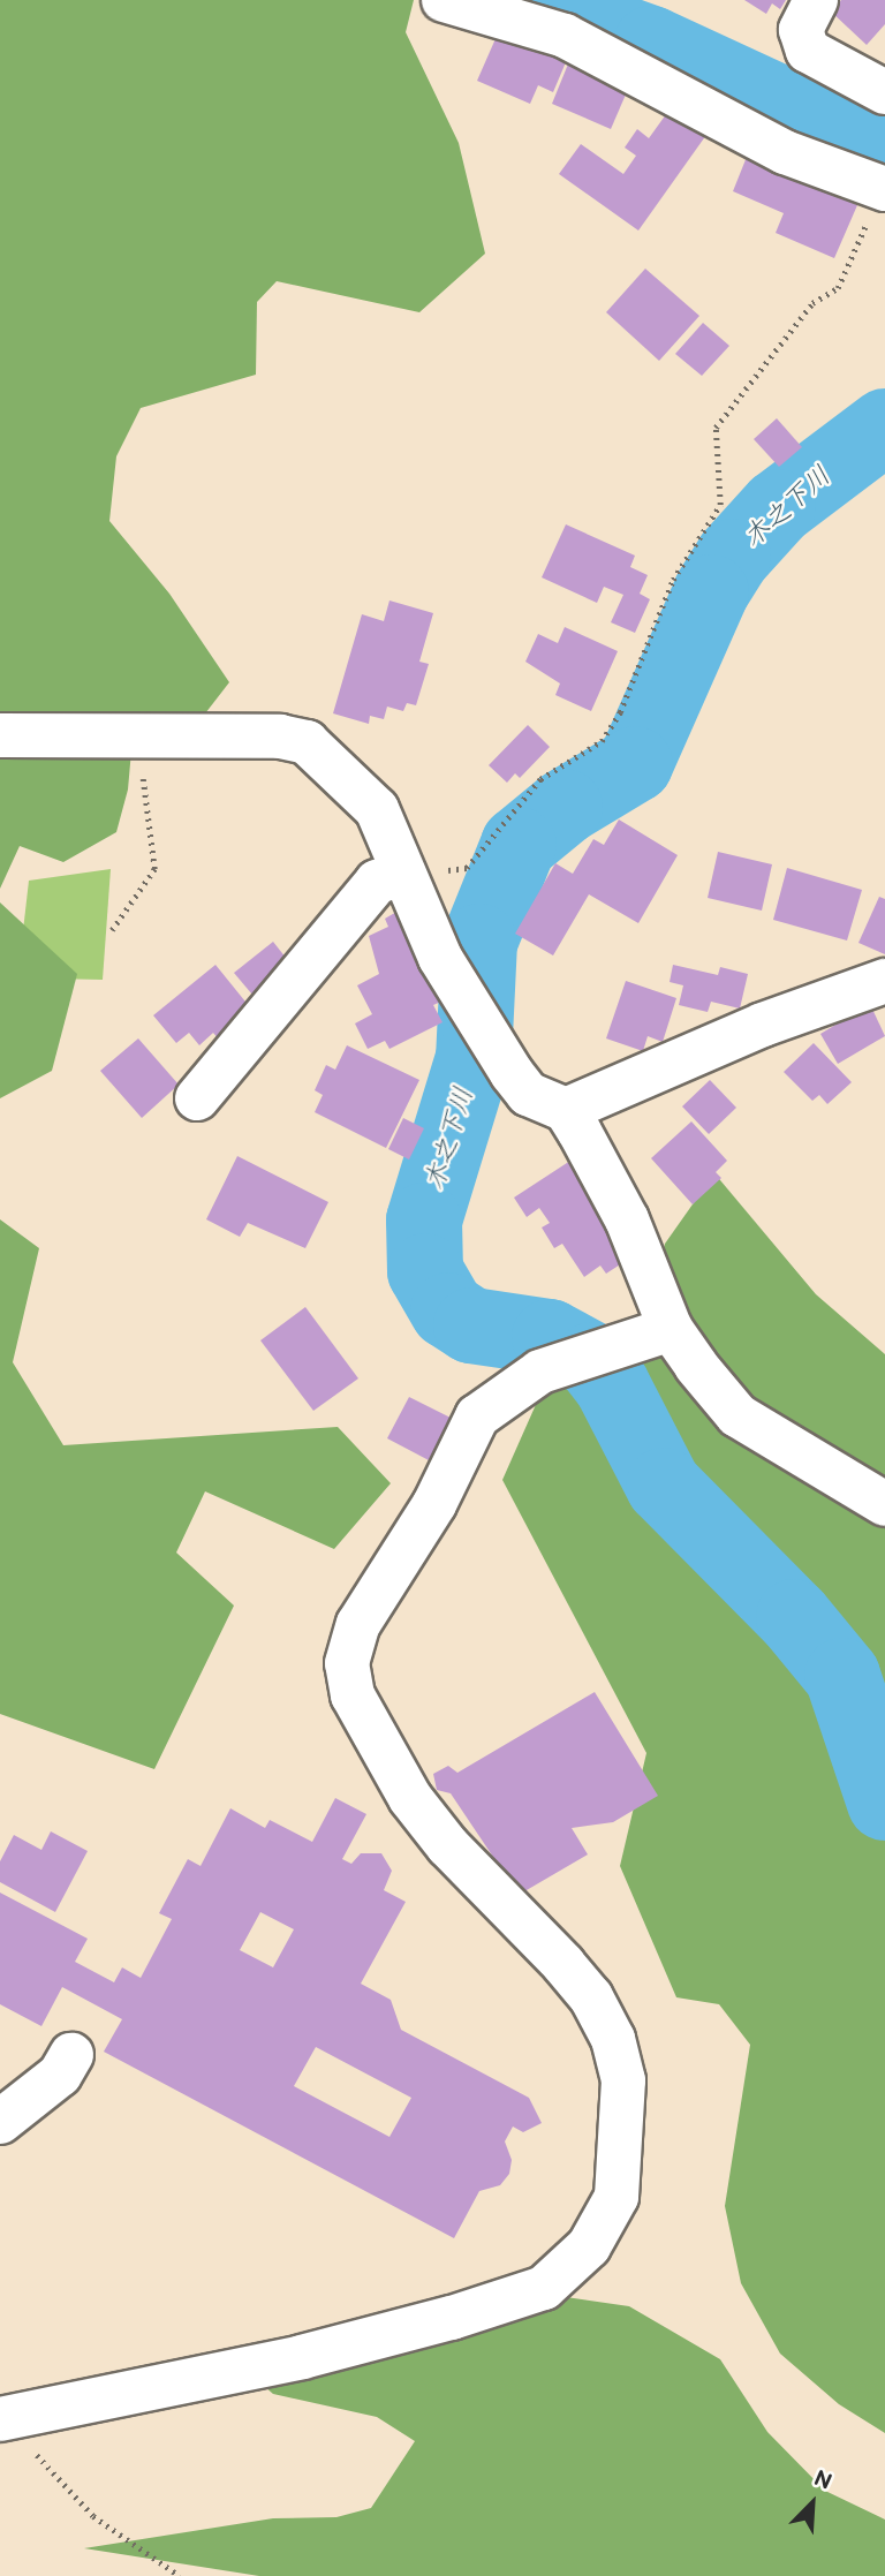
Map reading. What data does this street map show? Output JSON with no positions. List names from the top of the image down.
{
  "water": ["木之下川"],
  "north": "top right"
}
